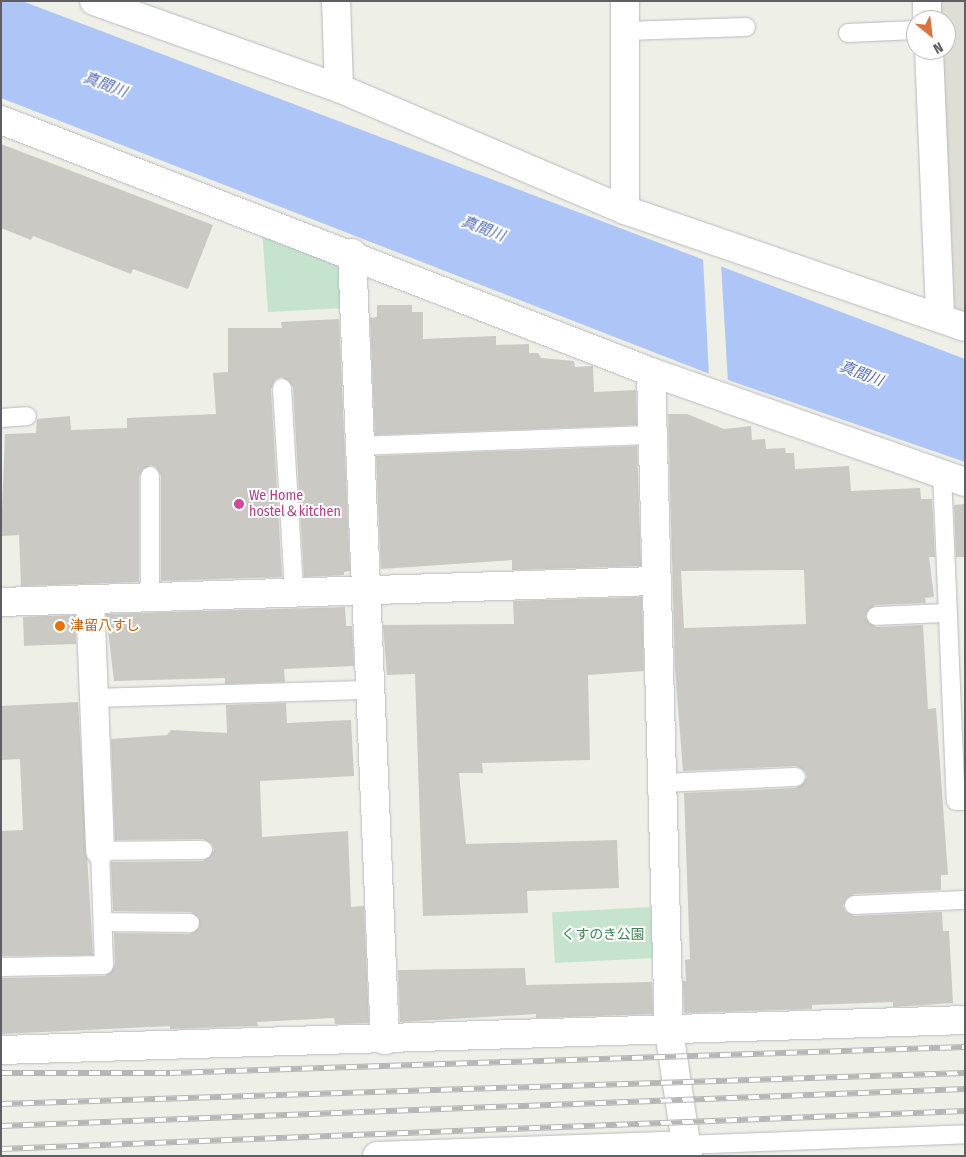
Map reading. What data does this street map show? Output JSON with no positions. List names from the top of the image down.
{
  "water": ["真間川"],
  "parks": ["くすのき公園"],
  "places": ["We Home hostel＆kitchen", "津留八すし"],
  "north": "bottom right"
}
